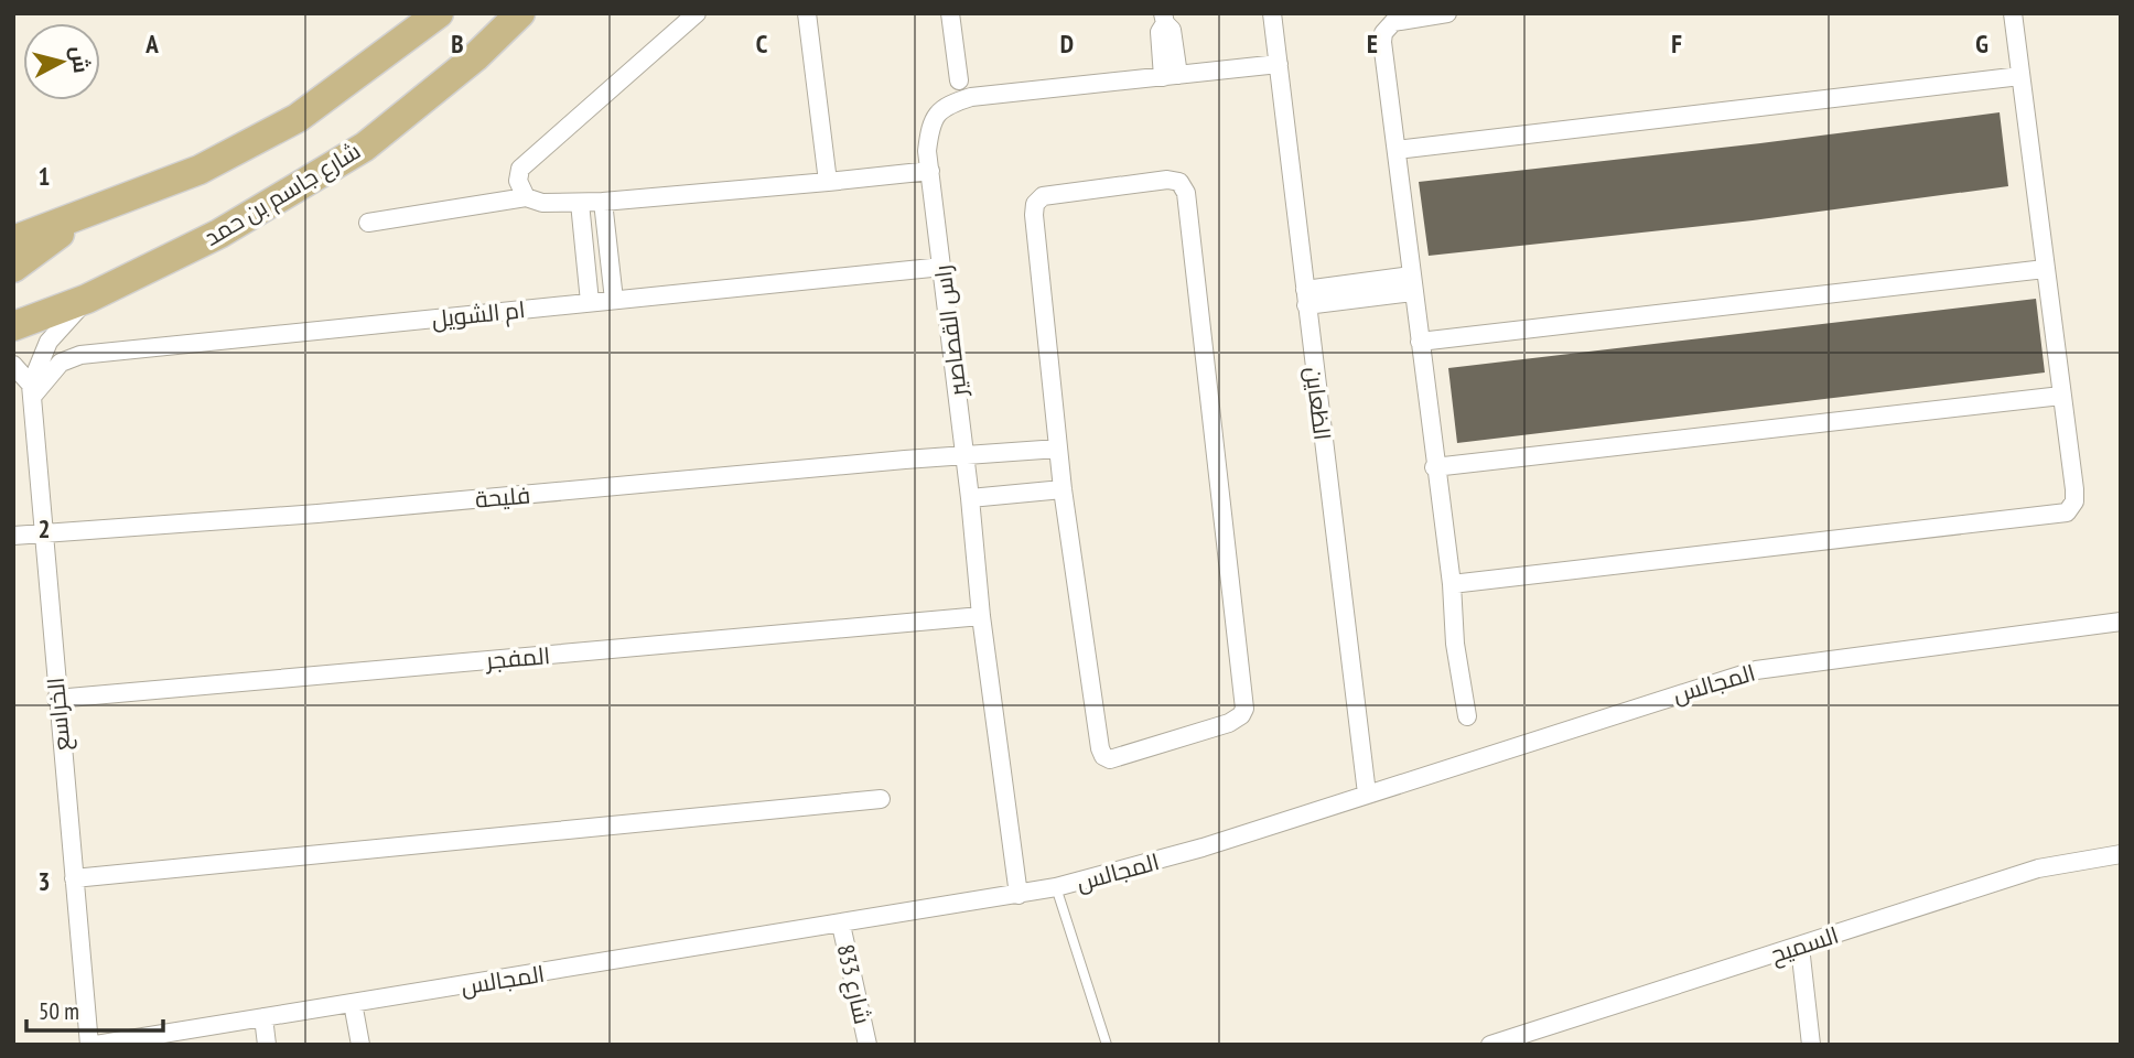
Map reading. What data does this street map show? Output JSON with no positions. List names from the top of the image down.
{
  "streets": {
    "main road": ["شارع جاسم بن حمد"],
    "street": [
      "ام الشويل",
      "راس القصاصير",
      "الظعاين",
      "فليحة",
      "المفجر",
      "المجالس",
      "الخراسع",
      "السميح",
      "شارع 833"
    ]
  },
  "crossings": [
    ["شارع جاسم بن حمد", "الخراسع"],
    ["ام الشويل", "راس القصاصير"],
    ["ام الشويل", "الخراسع"],
    ["راس القصاصير", "الظعاين"],
    ["راس القصاصير", "فليحة"],
    ["راس القصاصير", "المفجر"],
    ["راس القصاصير", "المجالس"],
    ["الظعاين", "المجالس"],
    ["فليحة", "الخراسع"],
    ["المفجر", "الخراسع"],
    ["المجالس", "شارع 833"]
  ],
  "scale_bar": "50 m",
  "north": "right",
  "grid": {
    "columns": [
      "A",
      "B",
      "C",
      "D",
      "E",
      "F",
      "G"
    ],
    "rows": ["1", "2", "3"]
  }
}
